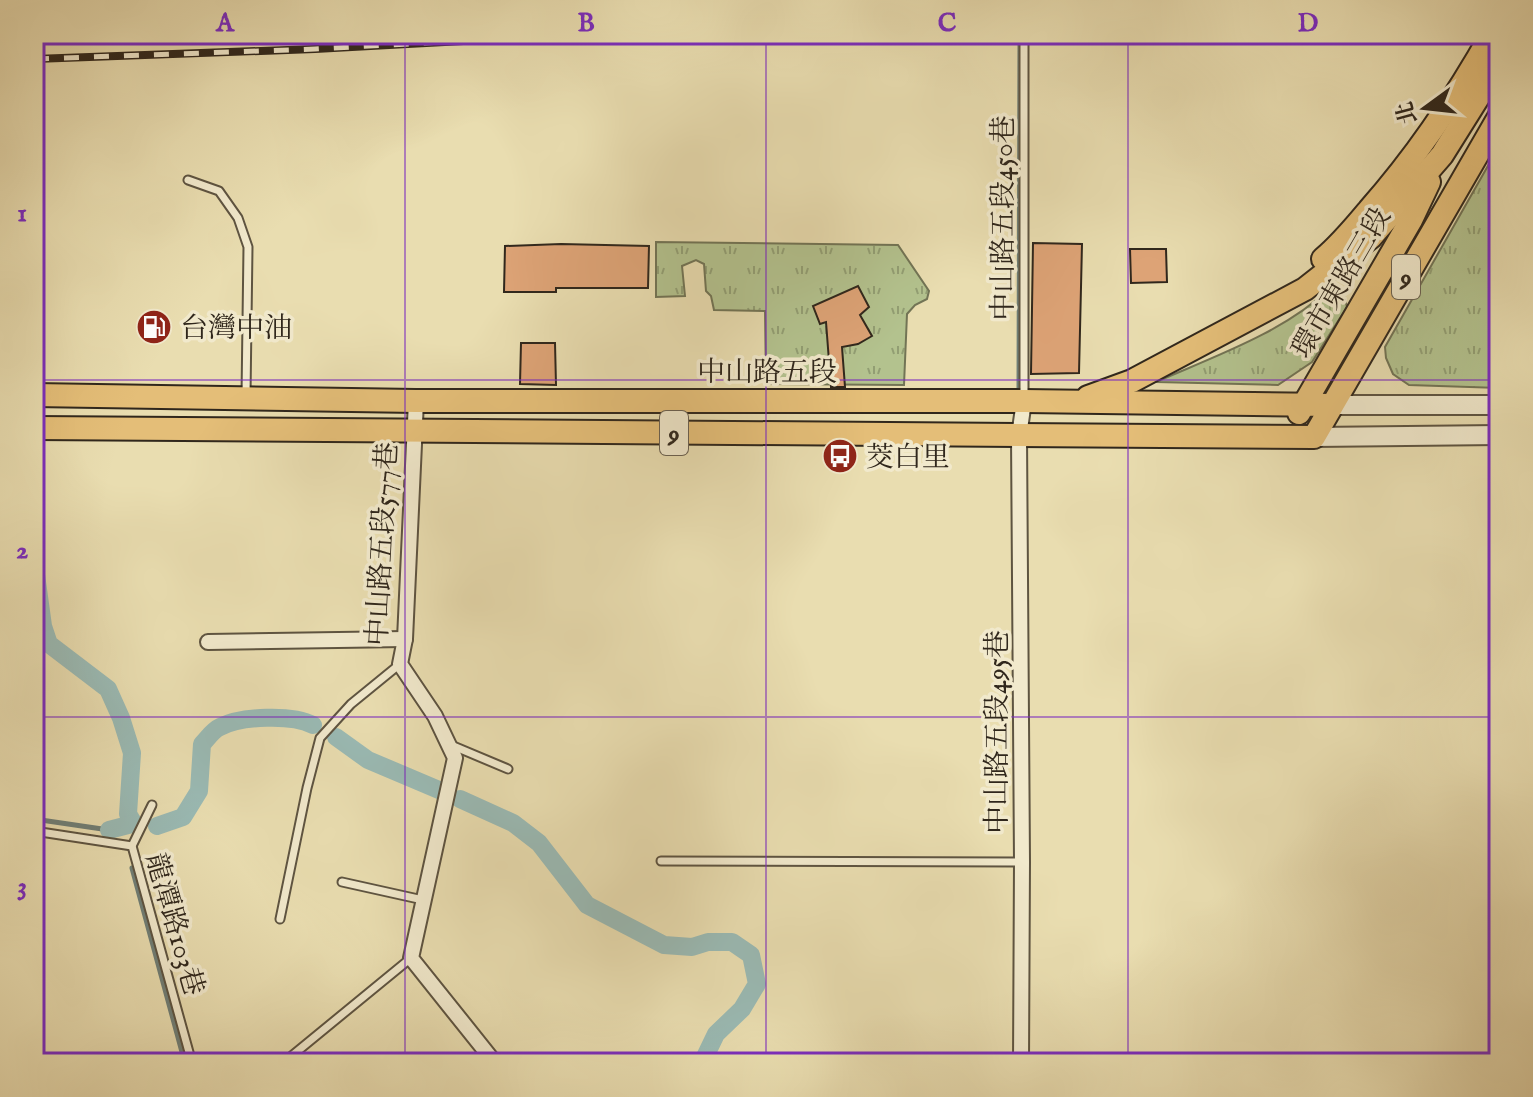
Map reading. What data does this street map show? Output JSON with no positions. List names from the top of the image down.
{
  "streets": {
    "main road": ["9", "環市東路三段", "中山路五段"],
    "street": ["中山路五段577巷", "中山路五段495巷"],
    "lane": ["中山路五段450巷", "龍潭路103巷"]
  },
  "crossings": [
    ["中山路五段450巷", "中山路五段"],
    ["中山路五段450巷", "中山路五段495巷"],
    ["9", "環市東路三段"],
    ["9", "中山路五段577巷"],
    ["9", "中山路五段495巷"],
    ["環市東路三段", "中山路五段"],
    ["中山路五段", "中山路五段577巷"],
    ["中山路五段", "中山路五段495巷"]
  ],
  "places": {
    "fuel station": ["台灣中油"],
    "bus stop": ["茭白里"]
  },
  "north": "left",
  "grid": {
    "columns": [
      "A",
      "B",
      "C",
      "D"
    ],
    "rows": ["1", "2", "3"]
  }
}
